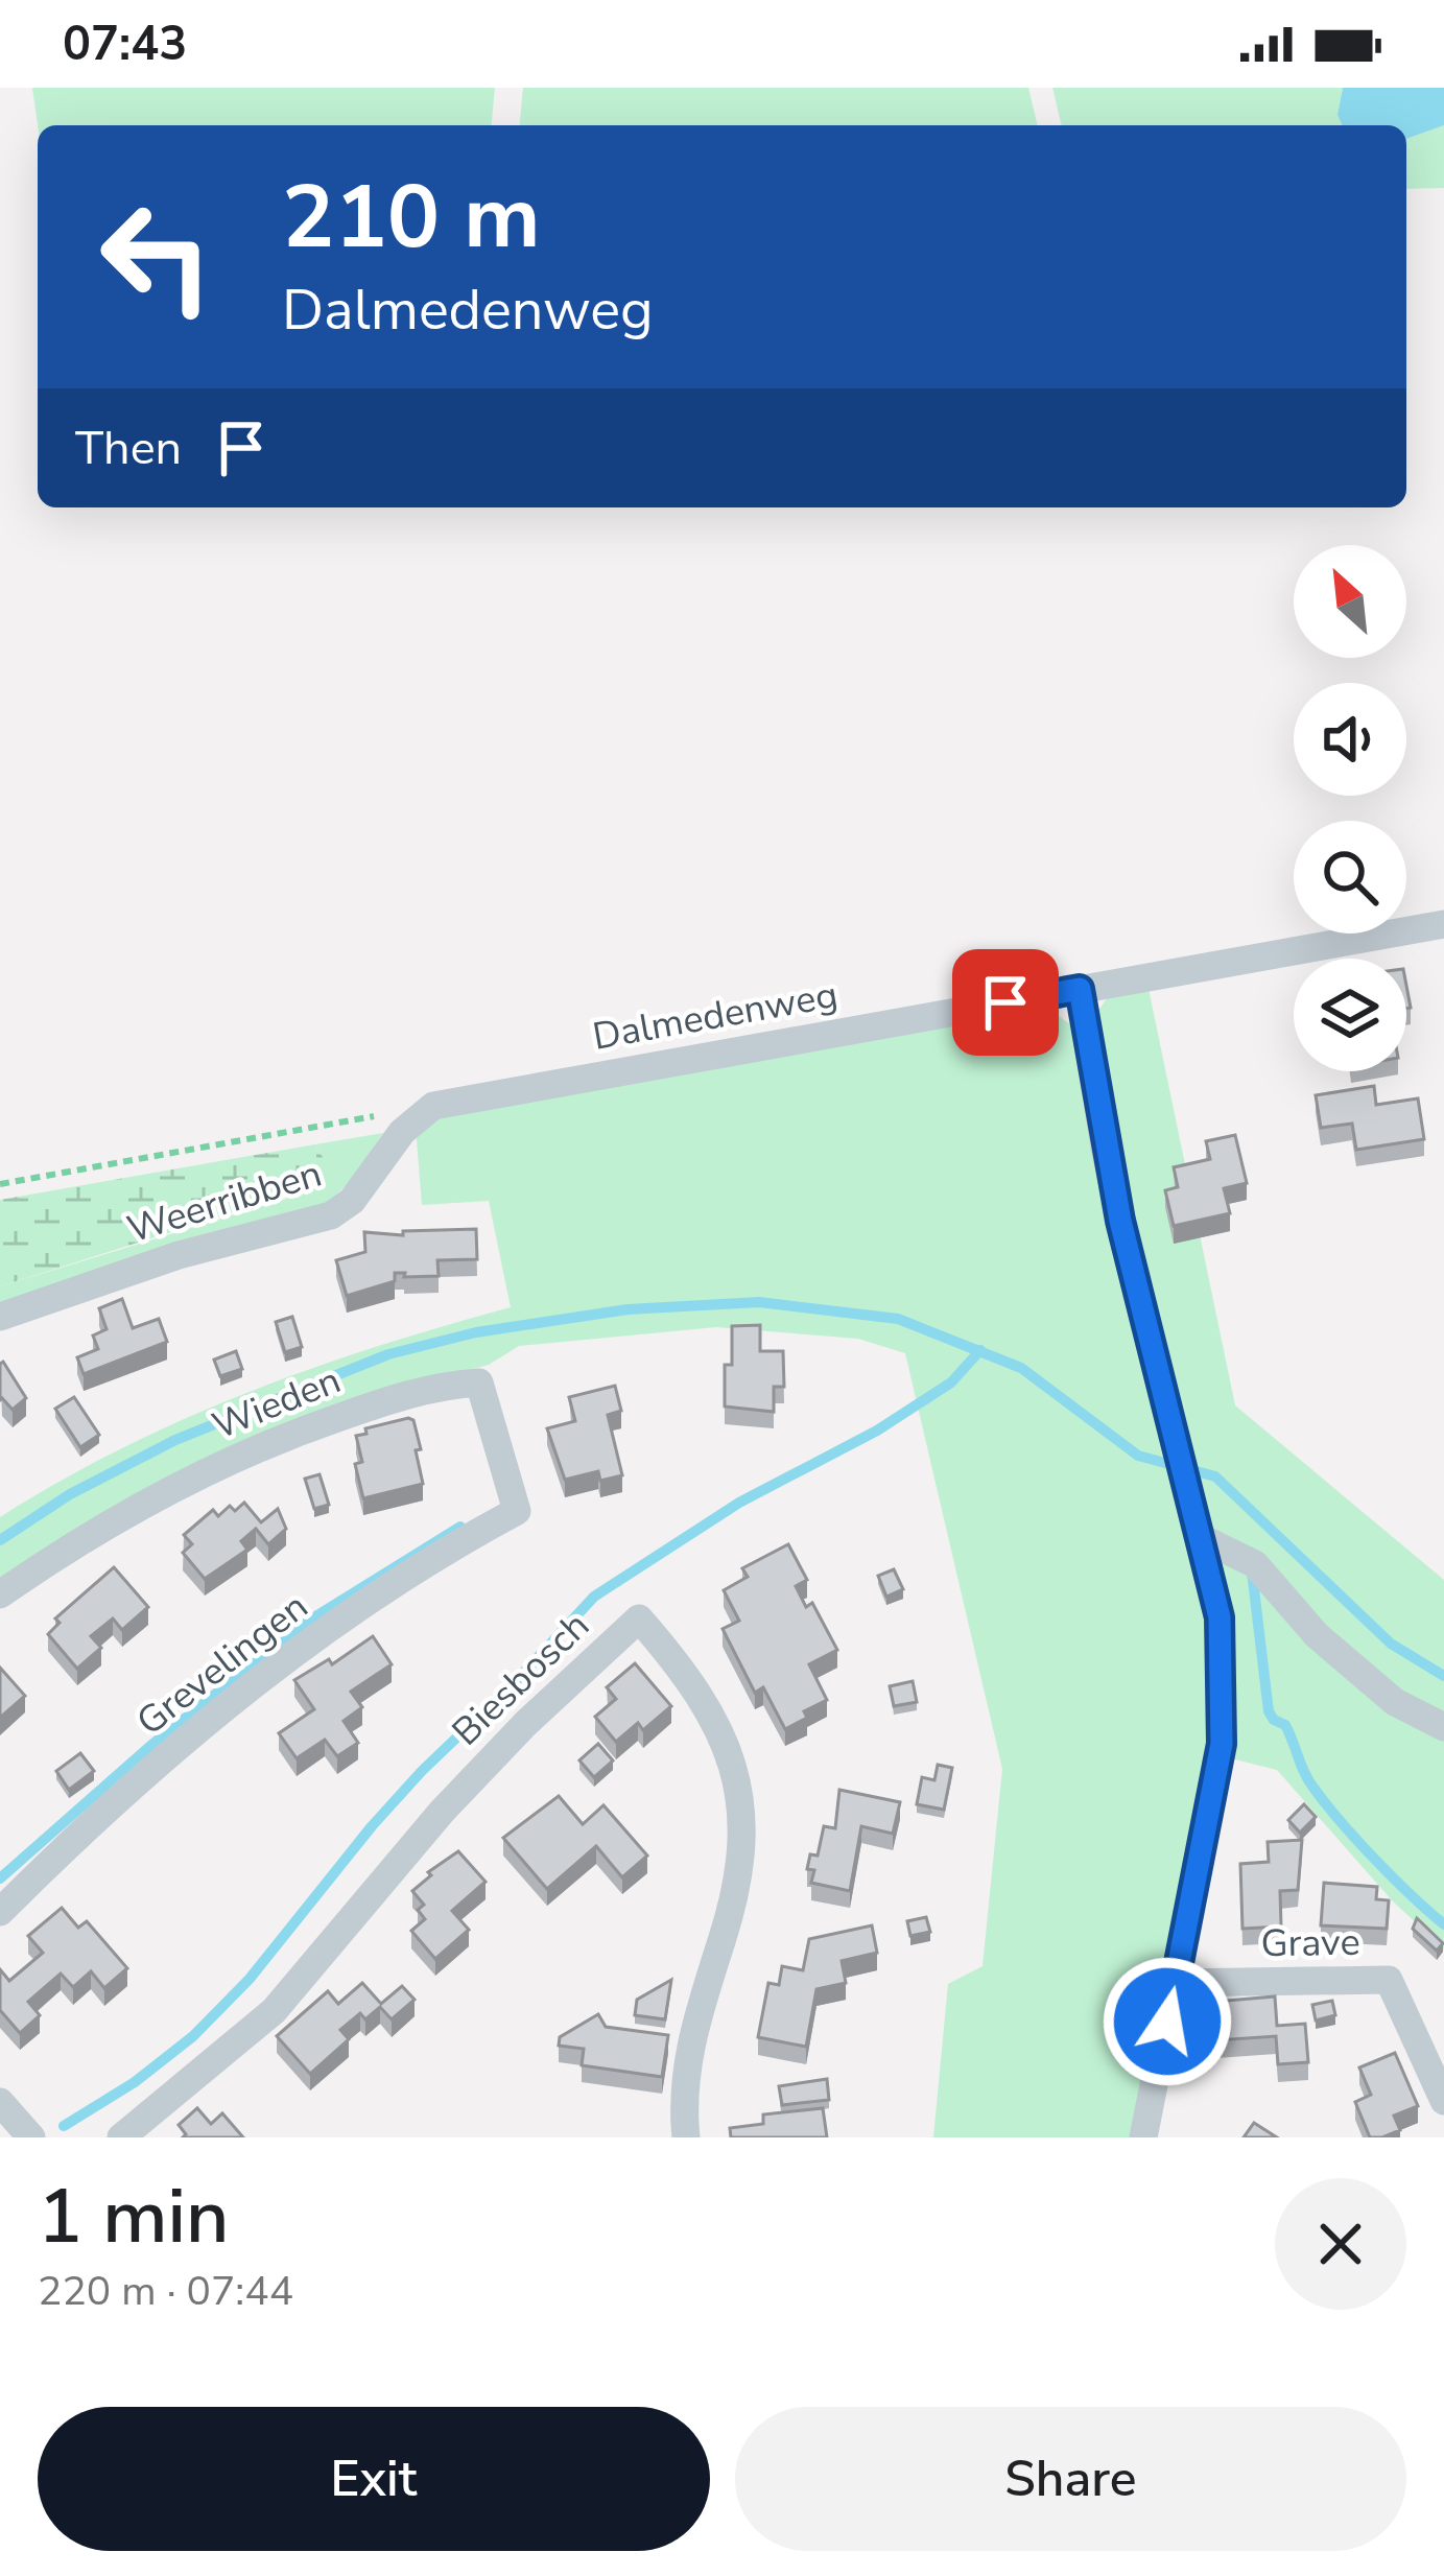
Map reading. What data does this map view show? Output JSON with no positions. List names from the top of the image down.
{
  "streets": {
    "street": [
      "Dalmedenweg",
      "Weerribben",
      "Wieden",
      "Grevelingen",
      "Biesbosch",
      "Grave"
    ]
  },
  "crossings": [
    ["Dalmedenweg", "Weerribben"],
    ["Wieden", "Grevelingen"]
  ],
  "north": "top left",
  "page": {
    "status": "07:43",
    "turn": ["210 m", "Dalmedenweg"],
    "then": "Then",
    "heading": ["1 min", "220 m · 07:44"],
    "buttons": ["Exit", "Share"]
  }
}
